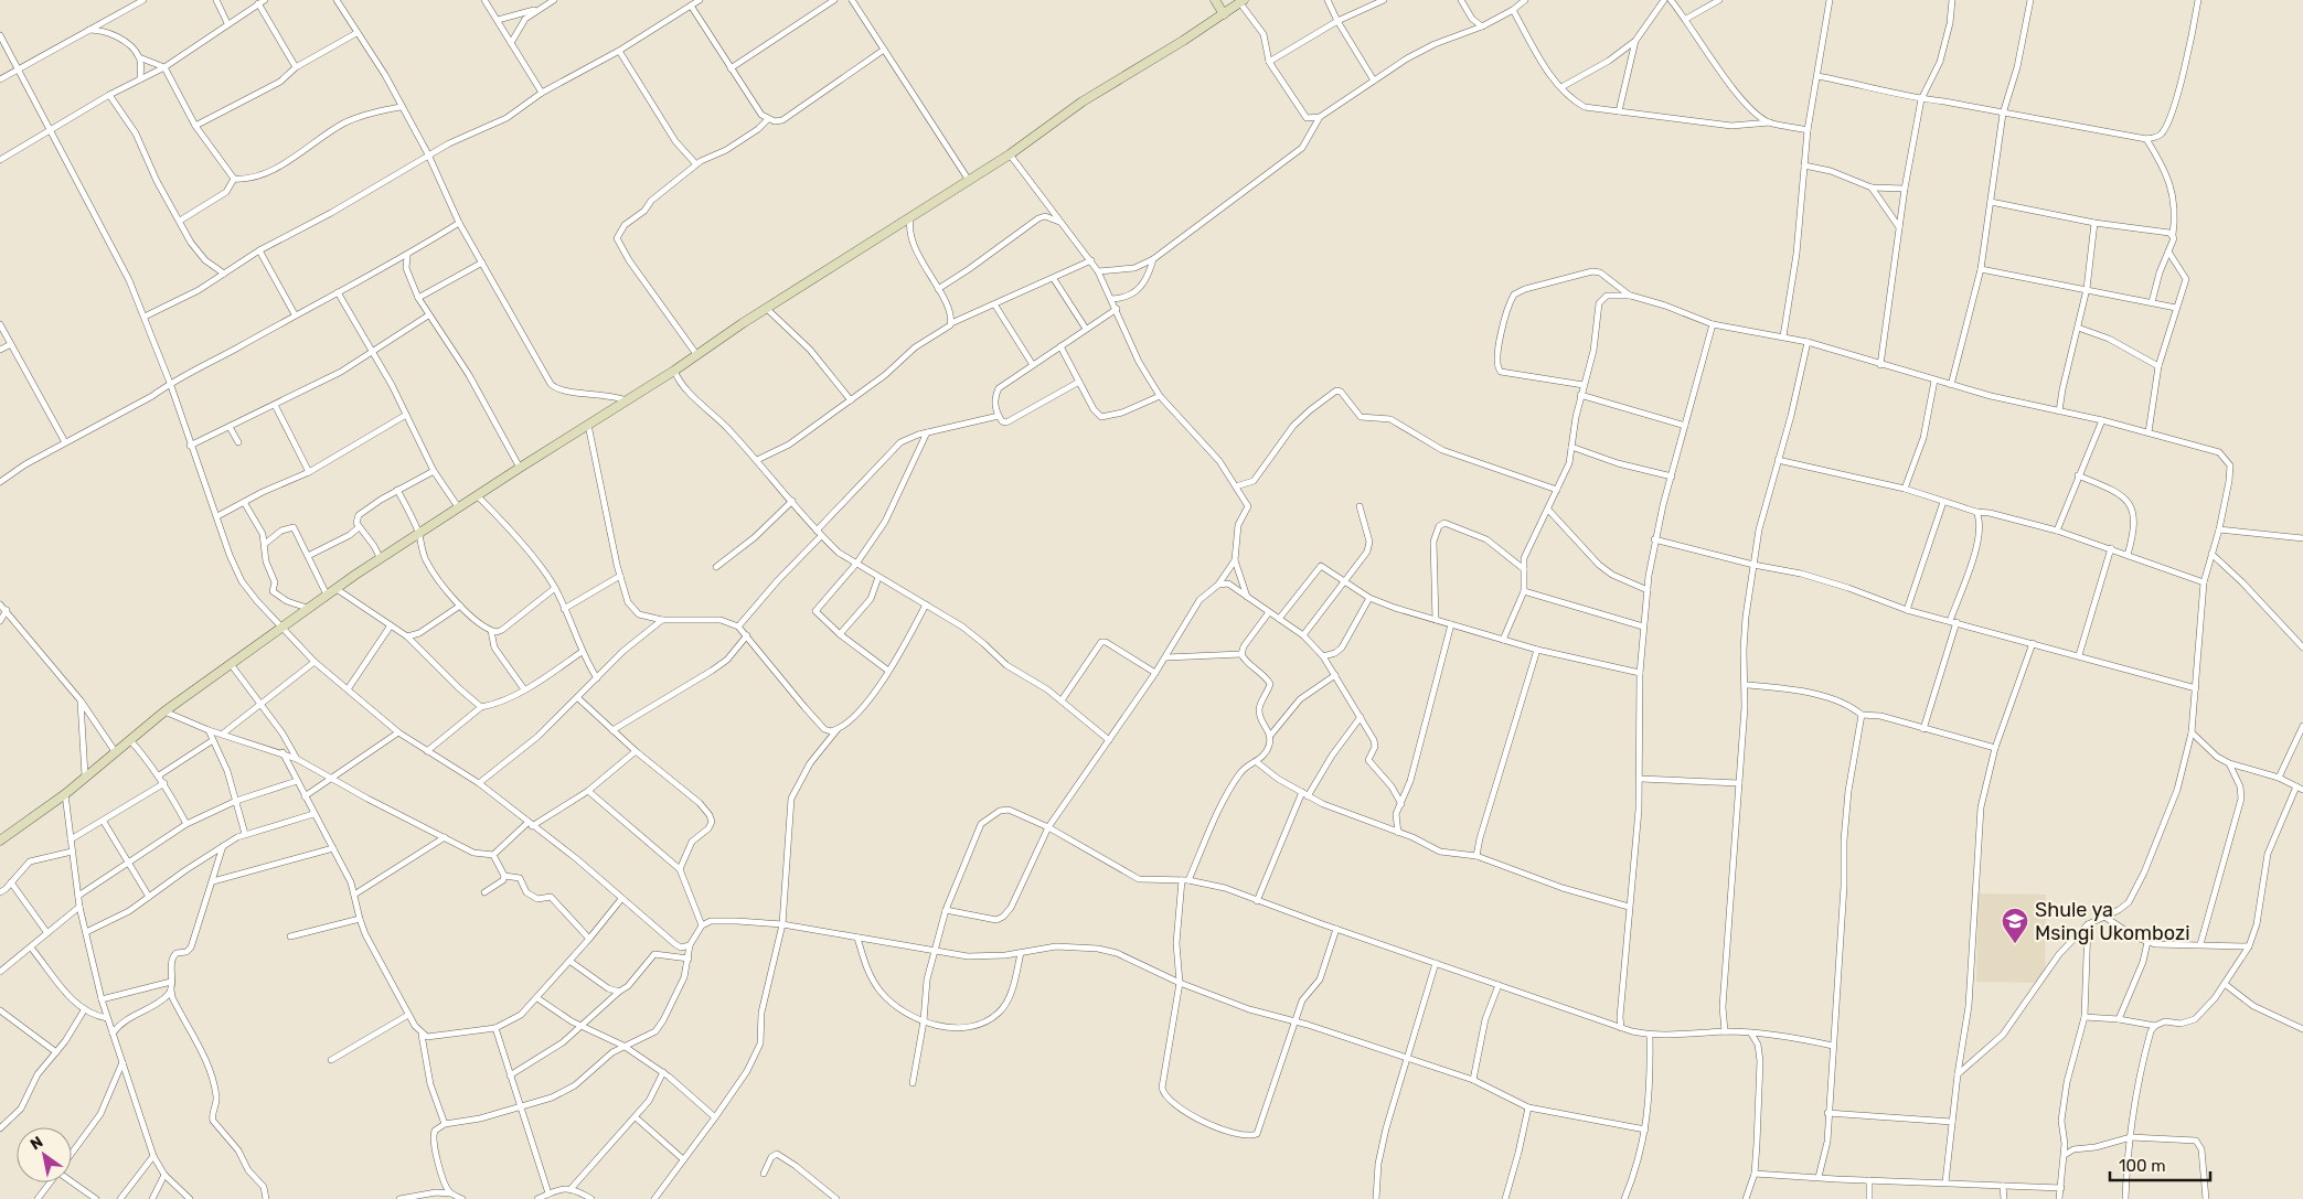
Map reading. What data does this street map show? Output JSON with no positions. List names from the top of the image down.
{
  "places": {
    "school or university": ["Shule ya Msingi Ukombozi"]
  },
  "scale_bar": "100 m",
  "north": "top left"
}
